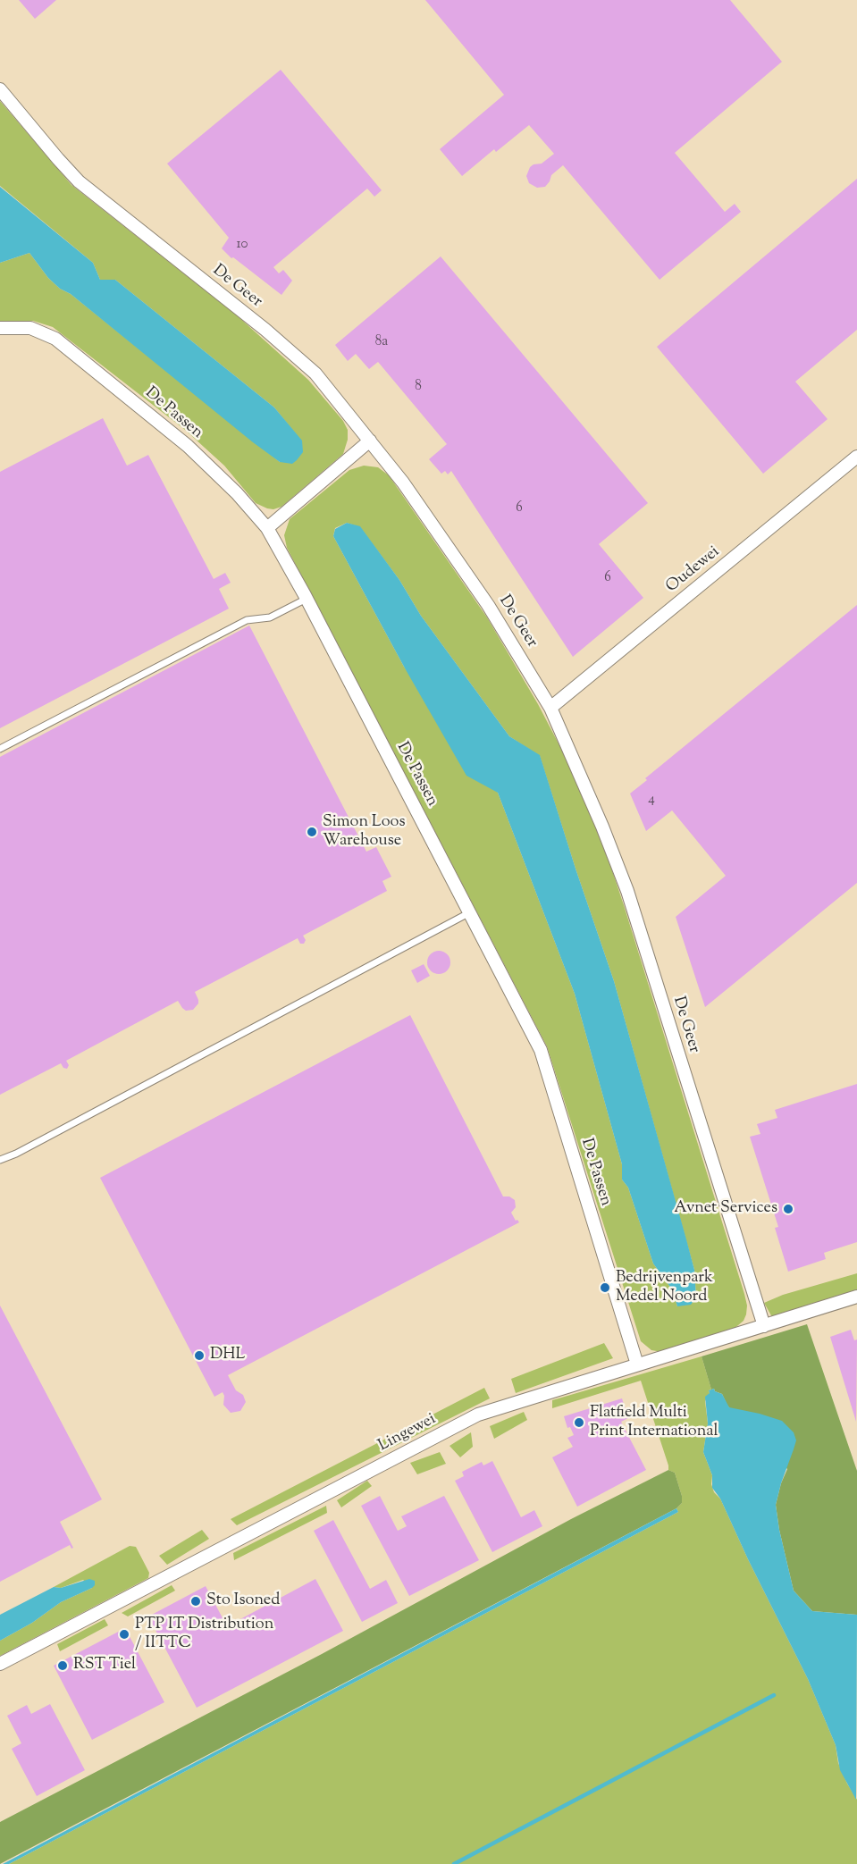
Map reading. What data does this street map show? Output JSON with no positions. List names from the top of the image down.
{
  "streets": {
    "street": [
      "De Geer",
      "De Passen",
      "Oudewei",
      "Lingewei"
    ]
  },
  "crossings": [
    ["De Geer", "Oudewei"],
    ["De Geer", "Lingewei"],
    ["De Passen", "Lingewei"]
  ],
  "places": [
    "Simon Loos Warehouse",
    "Avnet Services",
    "Bedrijvenpark Medel Noord",
    "DHL",
    "Flatfield Multi Print International",
    "Sto Isoned",
    "PTP IT Distribution / IITTC",
    "RST Tiel"
  ],
  "house_numbers": [
    "10",
    "8a",
    "8",
    "6",
    "6",
    "4"
  ]
}
